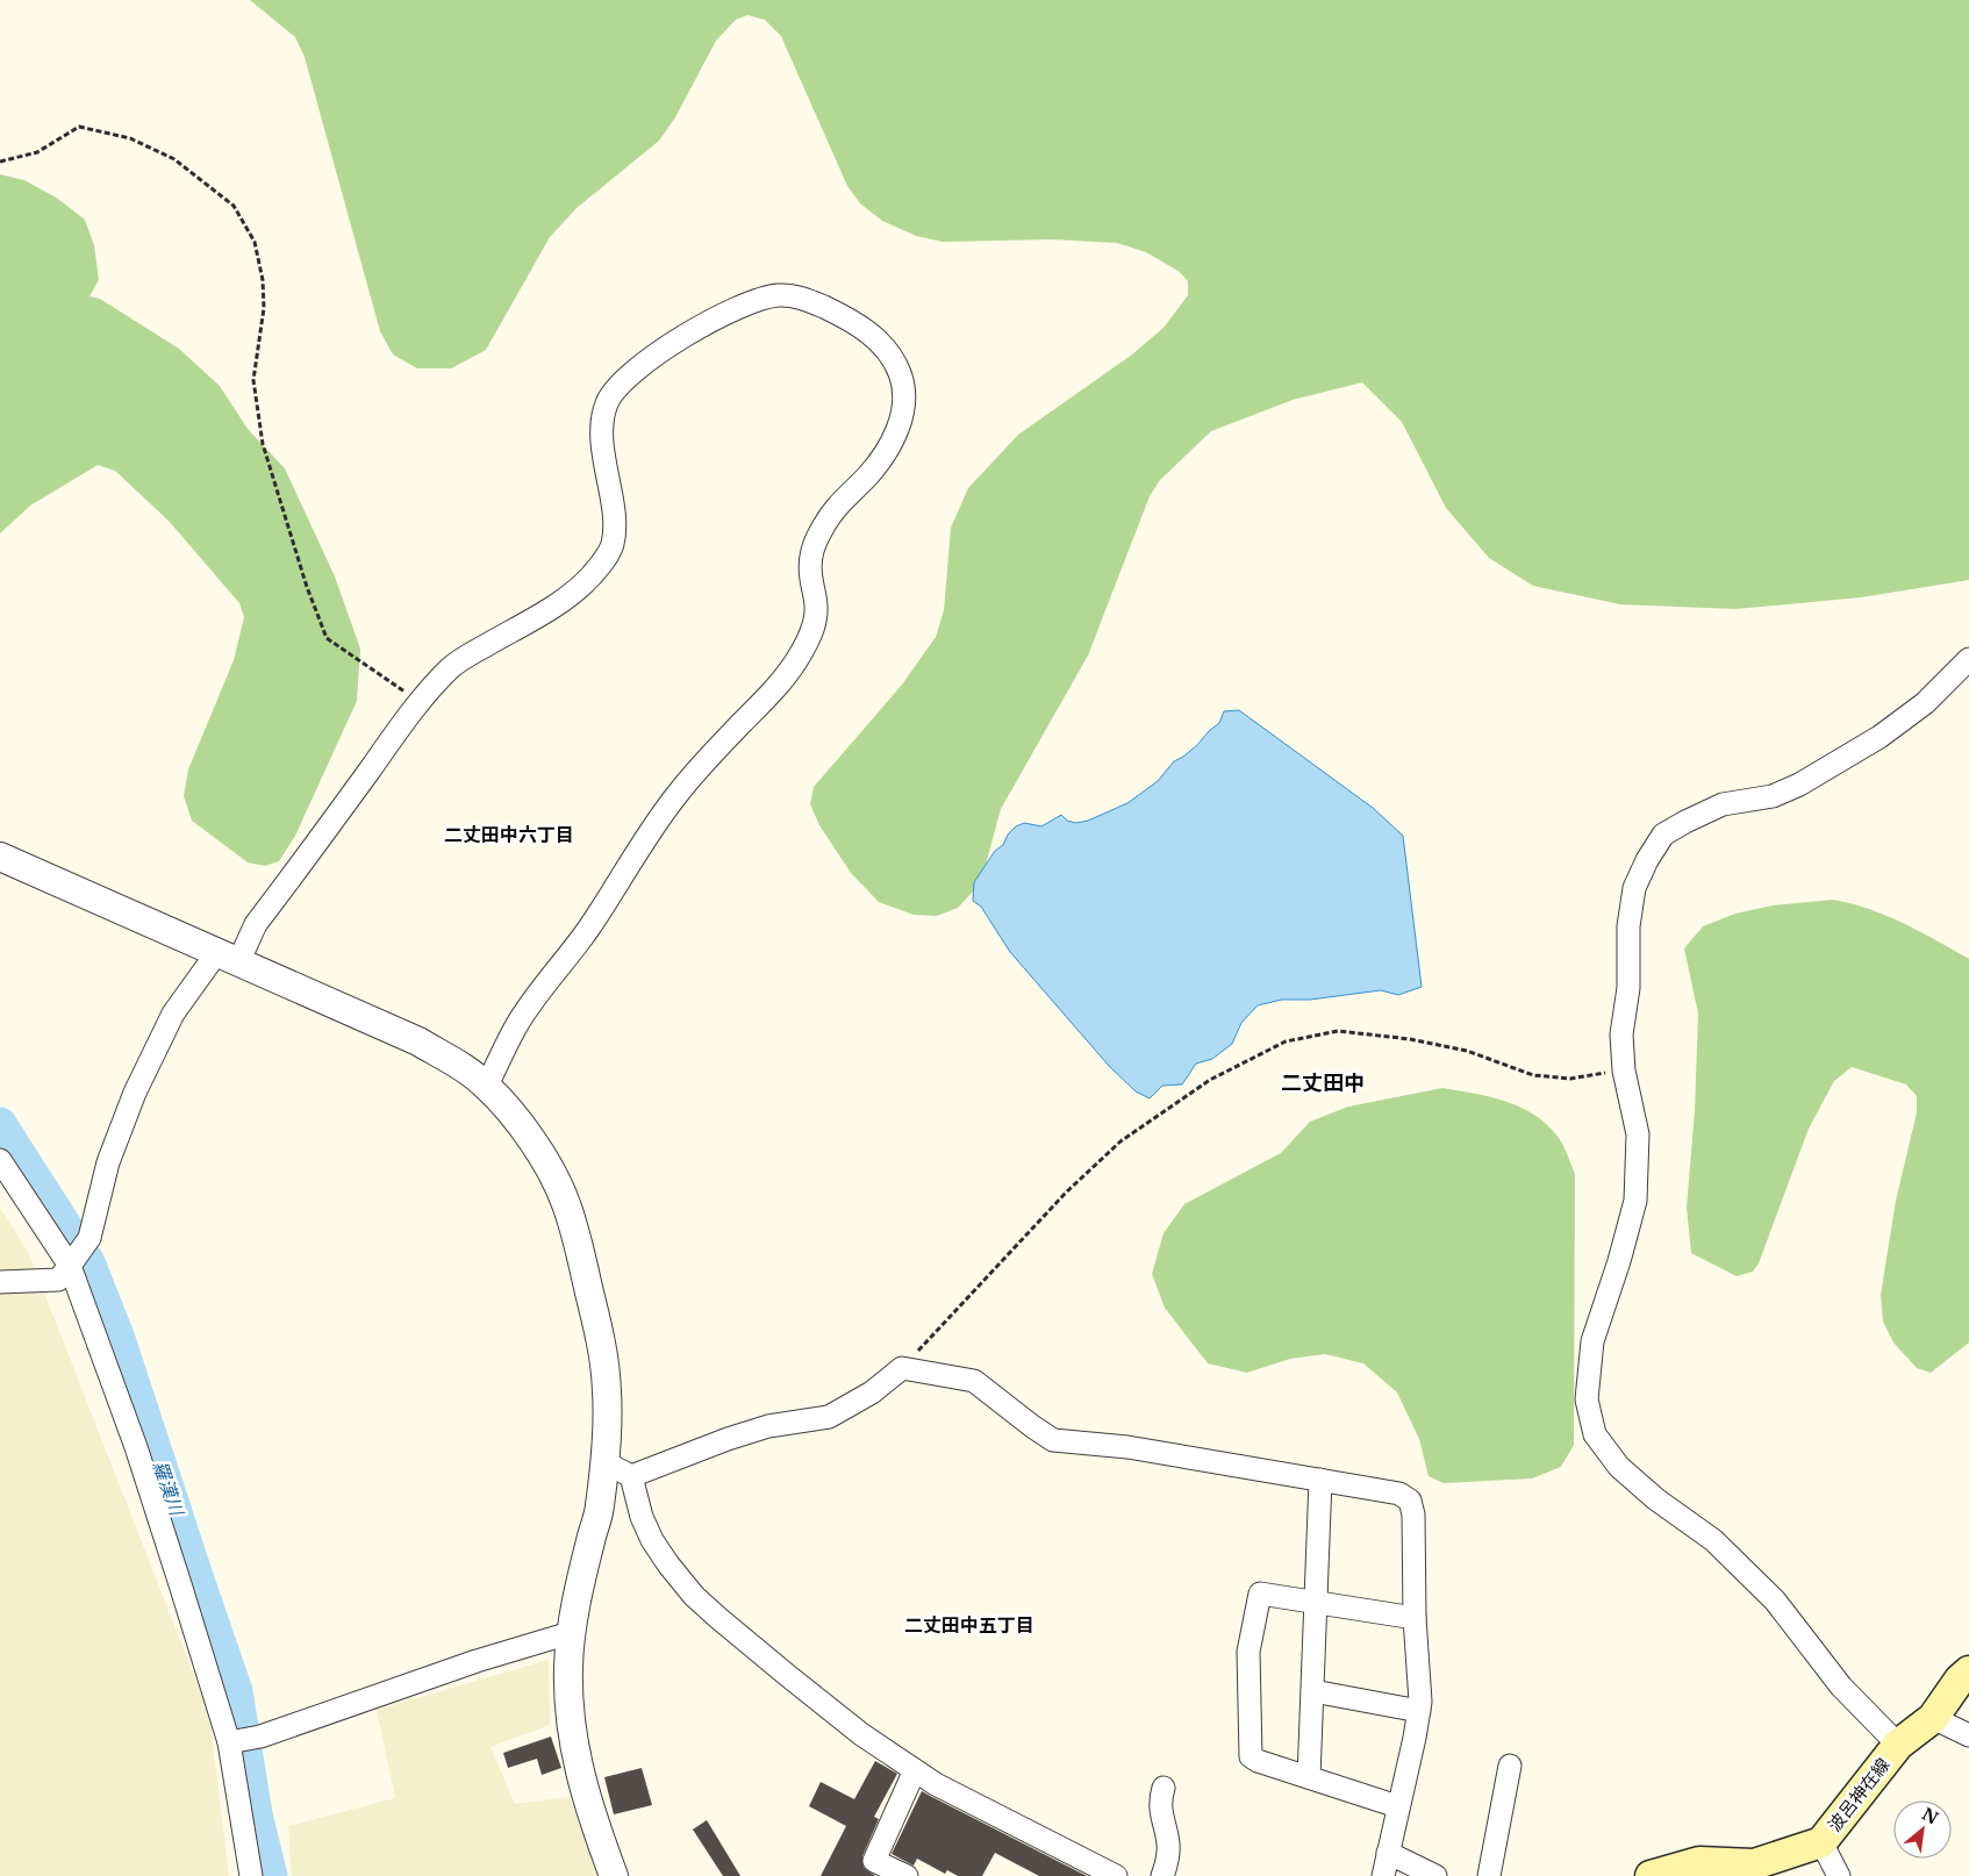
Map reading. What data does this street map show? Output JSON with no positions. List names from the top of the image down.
{
  "streets": {
    "main road": ["波呂神在線"]
  },
  "districts": ["二丈田中六丁目", "二丈田中", "二丈田中五丁目"],
  "water": ["羅漢川"],
  "north": "top right"
}
